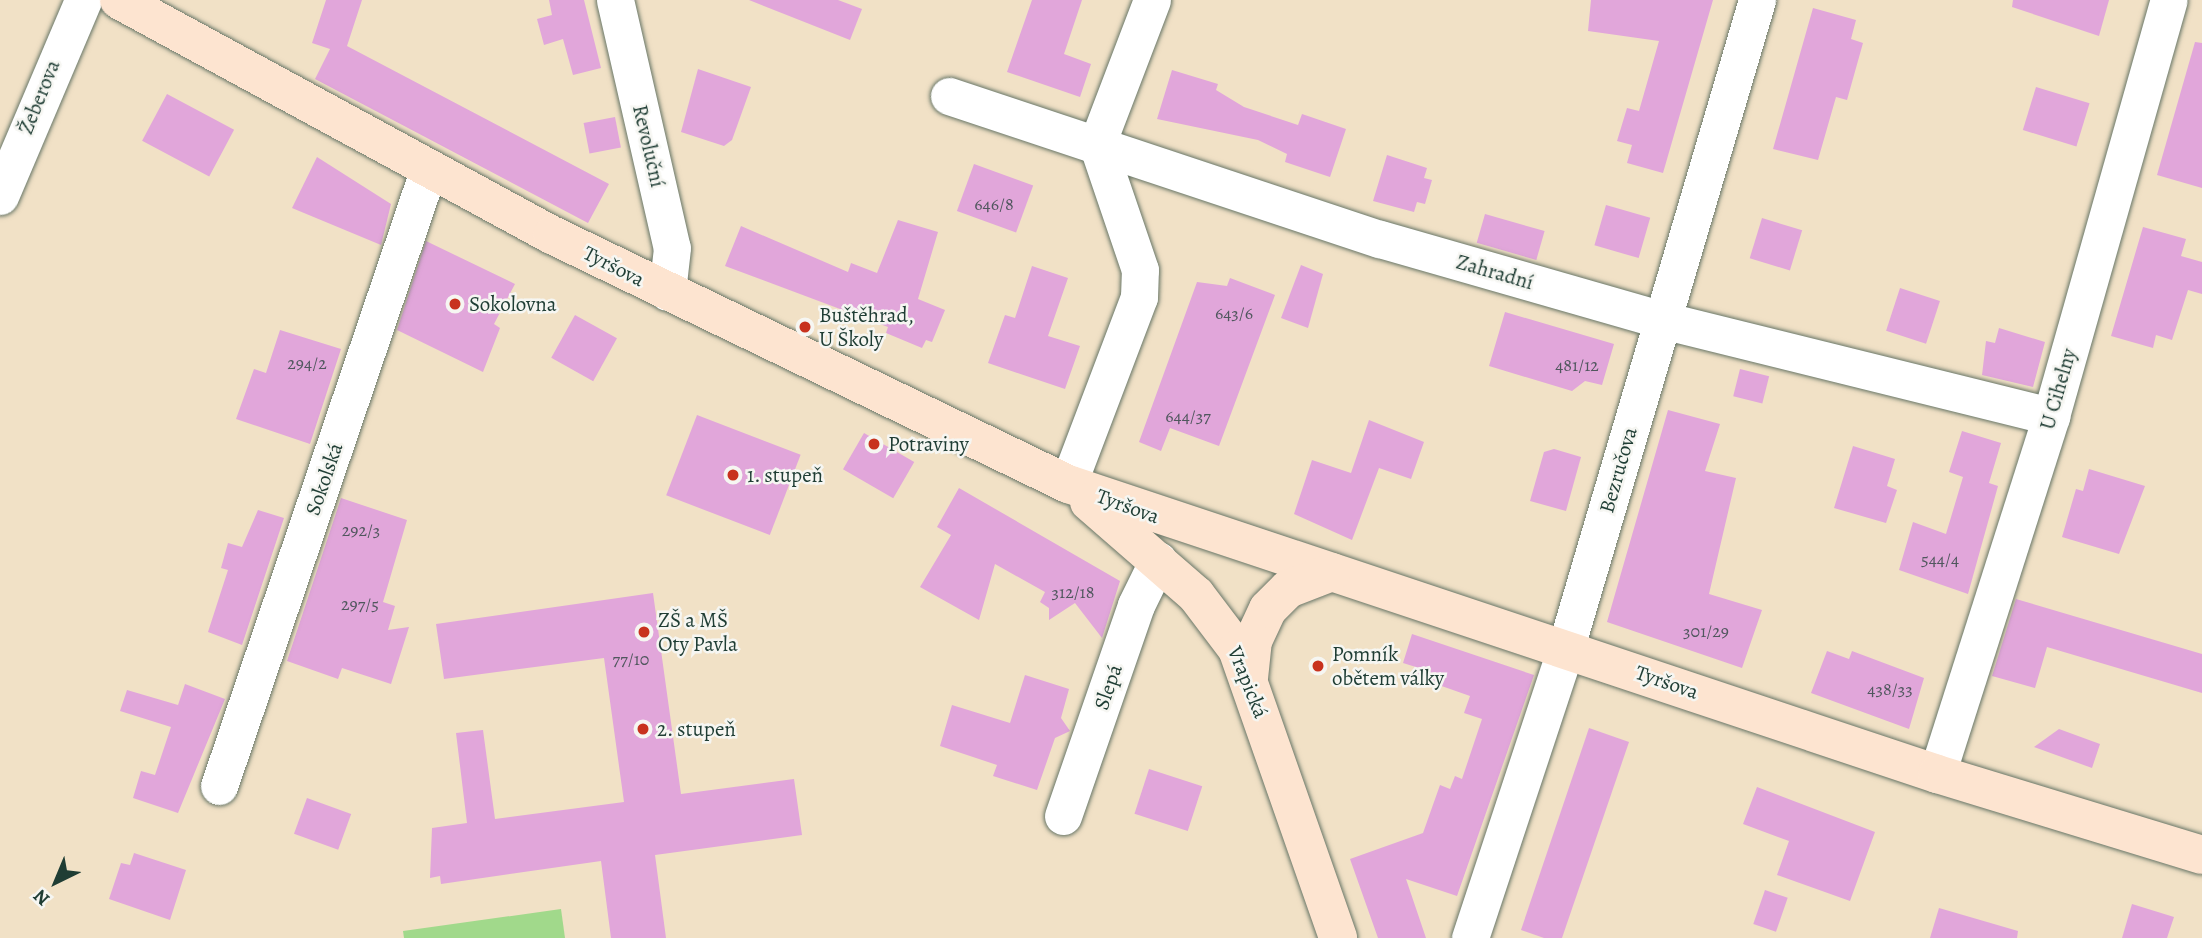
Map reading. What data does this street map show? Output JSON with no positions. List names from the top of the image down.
{
  "streets": {
    "street": [
      "Žeberova",
      "Revoluční",
      "Tyršova",
      "Zahradní",
      "U Cihelny",
      "Bezručova",
      "Sokolská",
      "Vrapická",
      "Slepá"
    ]
  },
  "crossings": [
    ["Revoluční", "Tyršova"],
    ["Tyršova", "U Cihelny"],
    ["Tyršova", "Bezručova"],
    ["Tyršova", "Sokolská"],
    ["Tyršova", "Vrapická"],
    ["Zahradní", "U Cihelny"],
    ["Zahradní", "Bezručova"],
    ["Vrapická", "Slepá"]
  ],
  "places": [
    "Sokolovna",
    "Buštěhrad, U Školy",
    "Potraviny",
    "1. stupeň",
    "ZŠ a MŠ Oty Pavla",
    "Pomník obětem války",
    "2. stupeň"
  ],
  "house_numbers": [
    "646/8",
    "643/6",
    "294/2",
    "481/12",
    "644/37",
    "292/3",
    "544/4",
    "312/18",
    "297/5",
    "301/29",
    "77/10",
    "438/33"
  ],
  "north": "bottom left"
}
